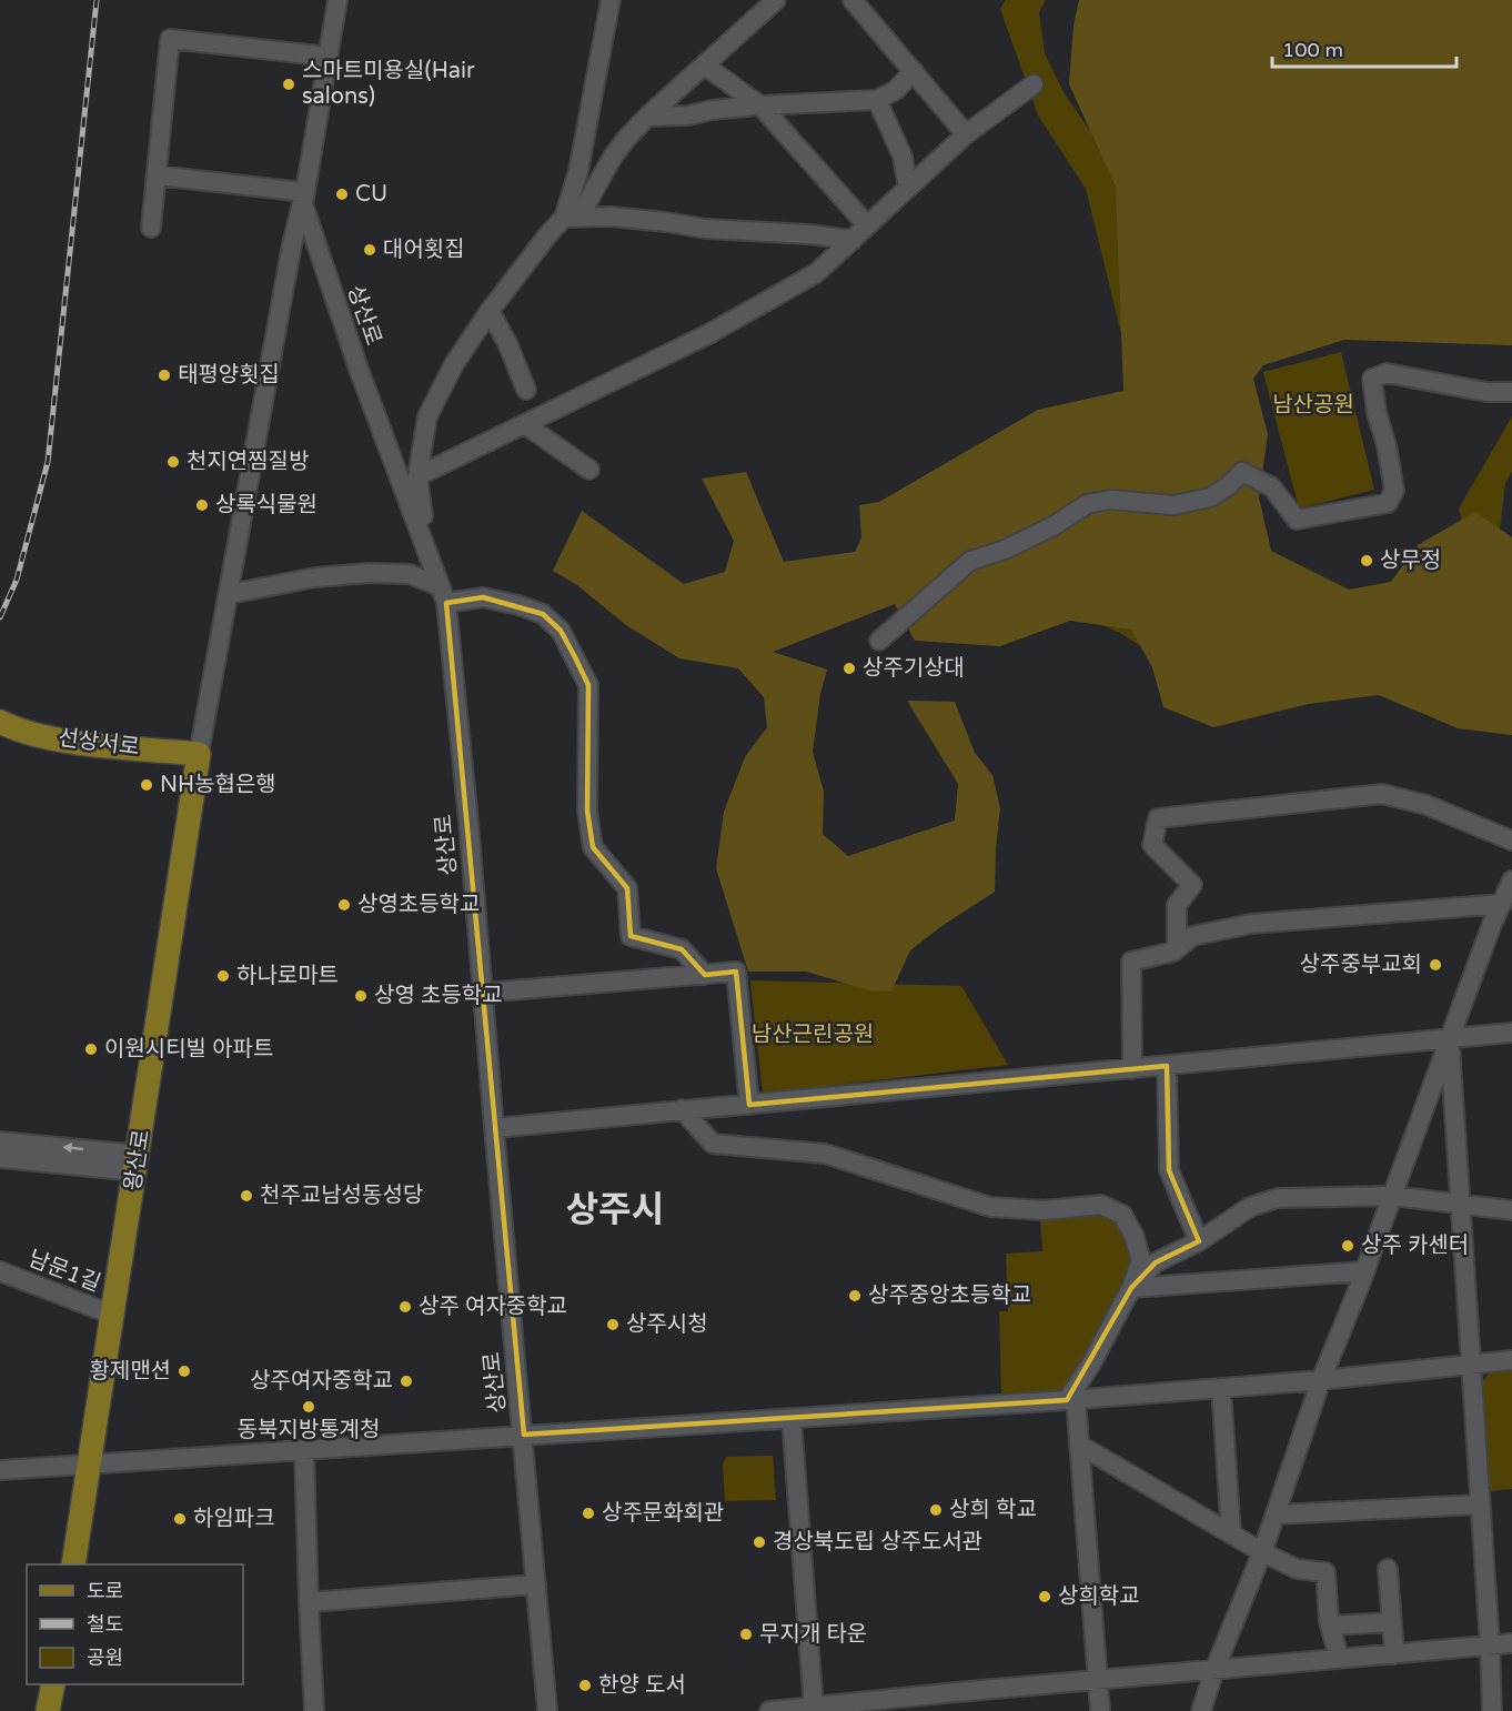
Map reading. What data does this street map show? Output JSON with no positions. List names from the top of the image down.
{
  "streets": {
    "main road": ["선상서로", "왕산로"],
    "street": ["상산로", "남문1길"]
  },
  "crossings": [
    ["선상서로", "왕산로"],
    ["왕산로", "남문1길"]
  ],
  "districts": ["상주시"],
  "parks": ["남산공원", "남산근린공원"],
  "places": [
    "스마트미용실(Hair salons)",
    "CU",
    "대어횟집",
    "태평양횟집",
    "천지연찜질방",
    "상록식물원",
    "상무정",
    "상주기상대",
    "NH농협은행",
    "상영초등학교",
    "상주중부교회",
    "하나로마트",
    "상영 초등학교",
    "이원시티빌 아파트",
    "천주교남성동성당",
    "상주 카센터",
    "상주중앙초등학교",
    "상주 여자중학교",
    "상주시청",
    "황제맨션",
    "상주여자중학교",
    "동북지방통계청",
    "상희 학교",
    "상주문화회관",
    "하임파크",
    "경상북도립 상주도서관",
    "상희학교",
    "무지개 타운",
    "한양 도서"
  ],
  "legend": ["도로", "철도", "공원"],
  "scale_bar": "100 m"
}
